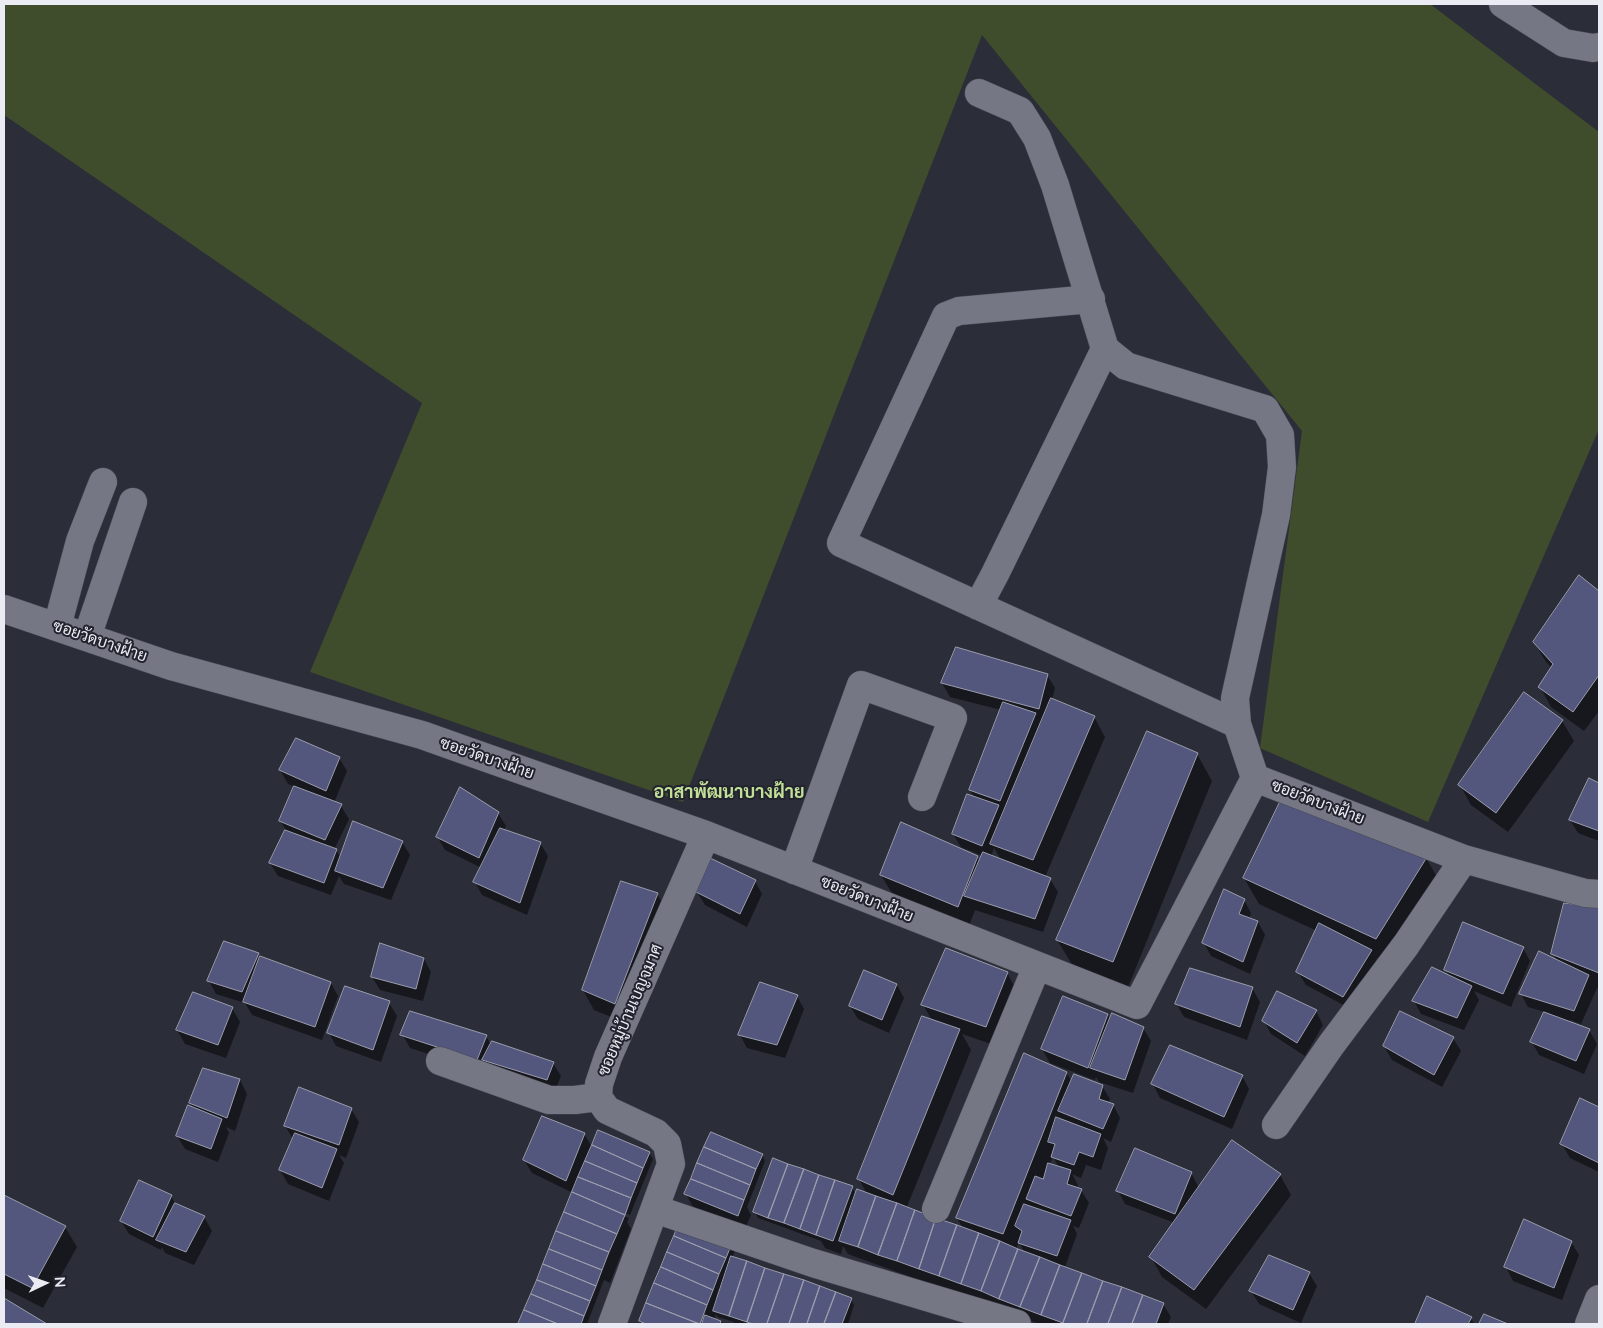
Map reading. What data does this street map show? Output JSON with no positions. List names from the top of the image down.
{
  "streets": {
    "street": ["ซอยวัดบางฝ้าย", "ซอยหมู่บ้านเบญจมาศ"]
  },
  "crossings": [
    ["ซอยวัดบางฝ้าย", "ซอยหมู่บ้านเบญจมาศ"]
  ],
  "districts": ["อาสาพัฒนาบางฝ้าย"],
  "north": "right"
}
